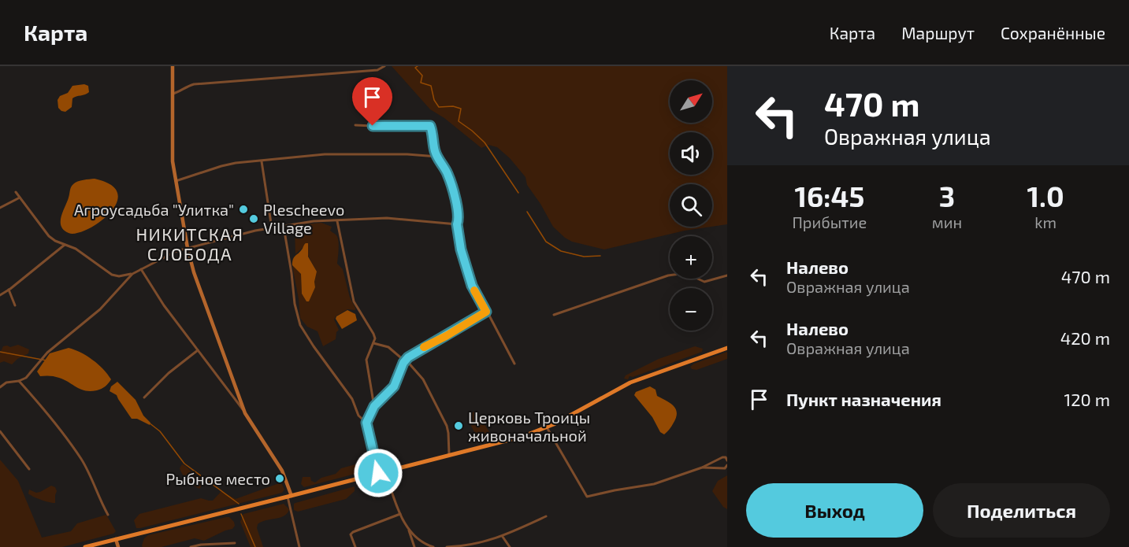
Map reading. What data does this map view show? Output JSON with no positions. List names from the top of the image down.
{
  "districts": ["НИКИТСКАЯ СЛОБОДА"],
  "places": [
    "Агроусадьба \"Улитка\"",
    "Plescheevo Village",
    "Церковь Троицы живоначальной",
    "Рыбное место"
  ],
  "north": "top right",
  "page": {
    "header": "Карта",
    "nav": ["Карта", "Маршрут", "Сохранённые"],
    "turn": ["470 m", "Овражная улица"],
    "map_buttons": ["+", "−"],
    "eta": [
      "16:45",
      "Прибытие",
      "3",
      "мин",
      "1.0",
      "km"
    ],
    "list": [
      {
        "name": "Налево",
        "note": "Овражная улица",
        "value": "470 m"
      },
      {
        "name": "Налево",
        "note": "Овражная улица",
        "value": "420 m"
      },
      {
        "name": "Пункт назначения",
        "value": "120 m"
      }
    ],
    "buttons": ["Выход", "Поделиться"]
  }
}
